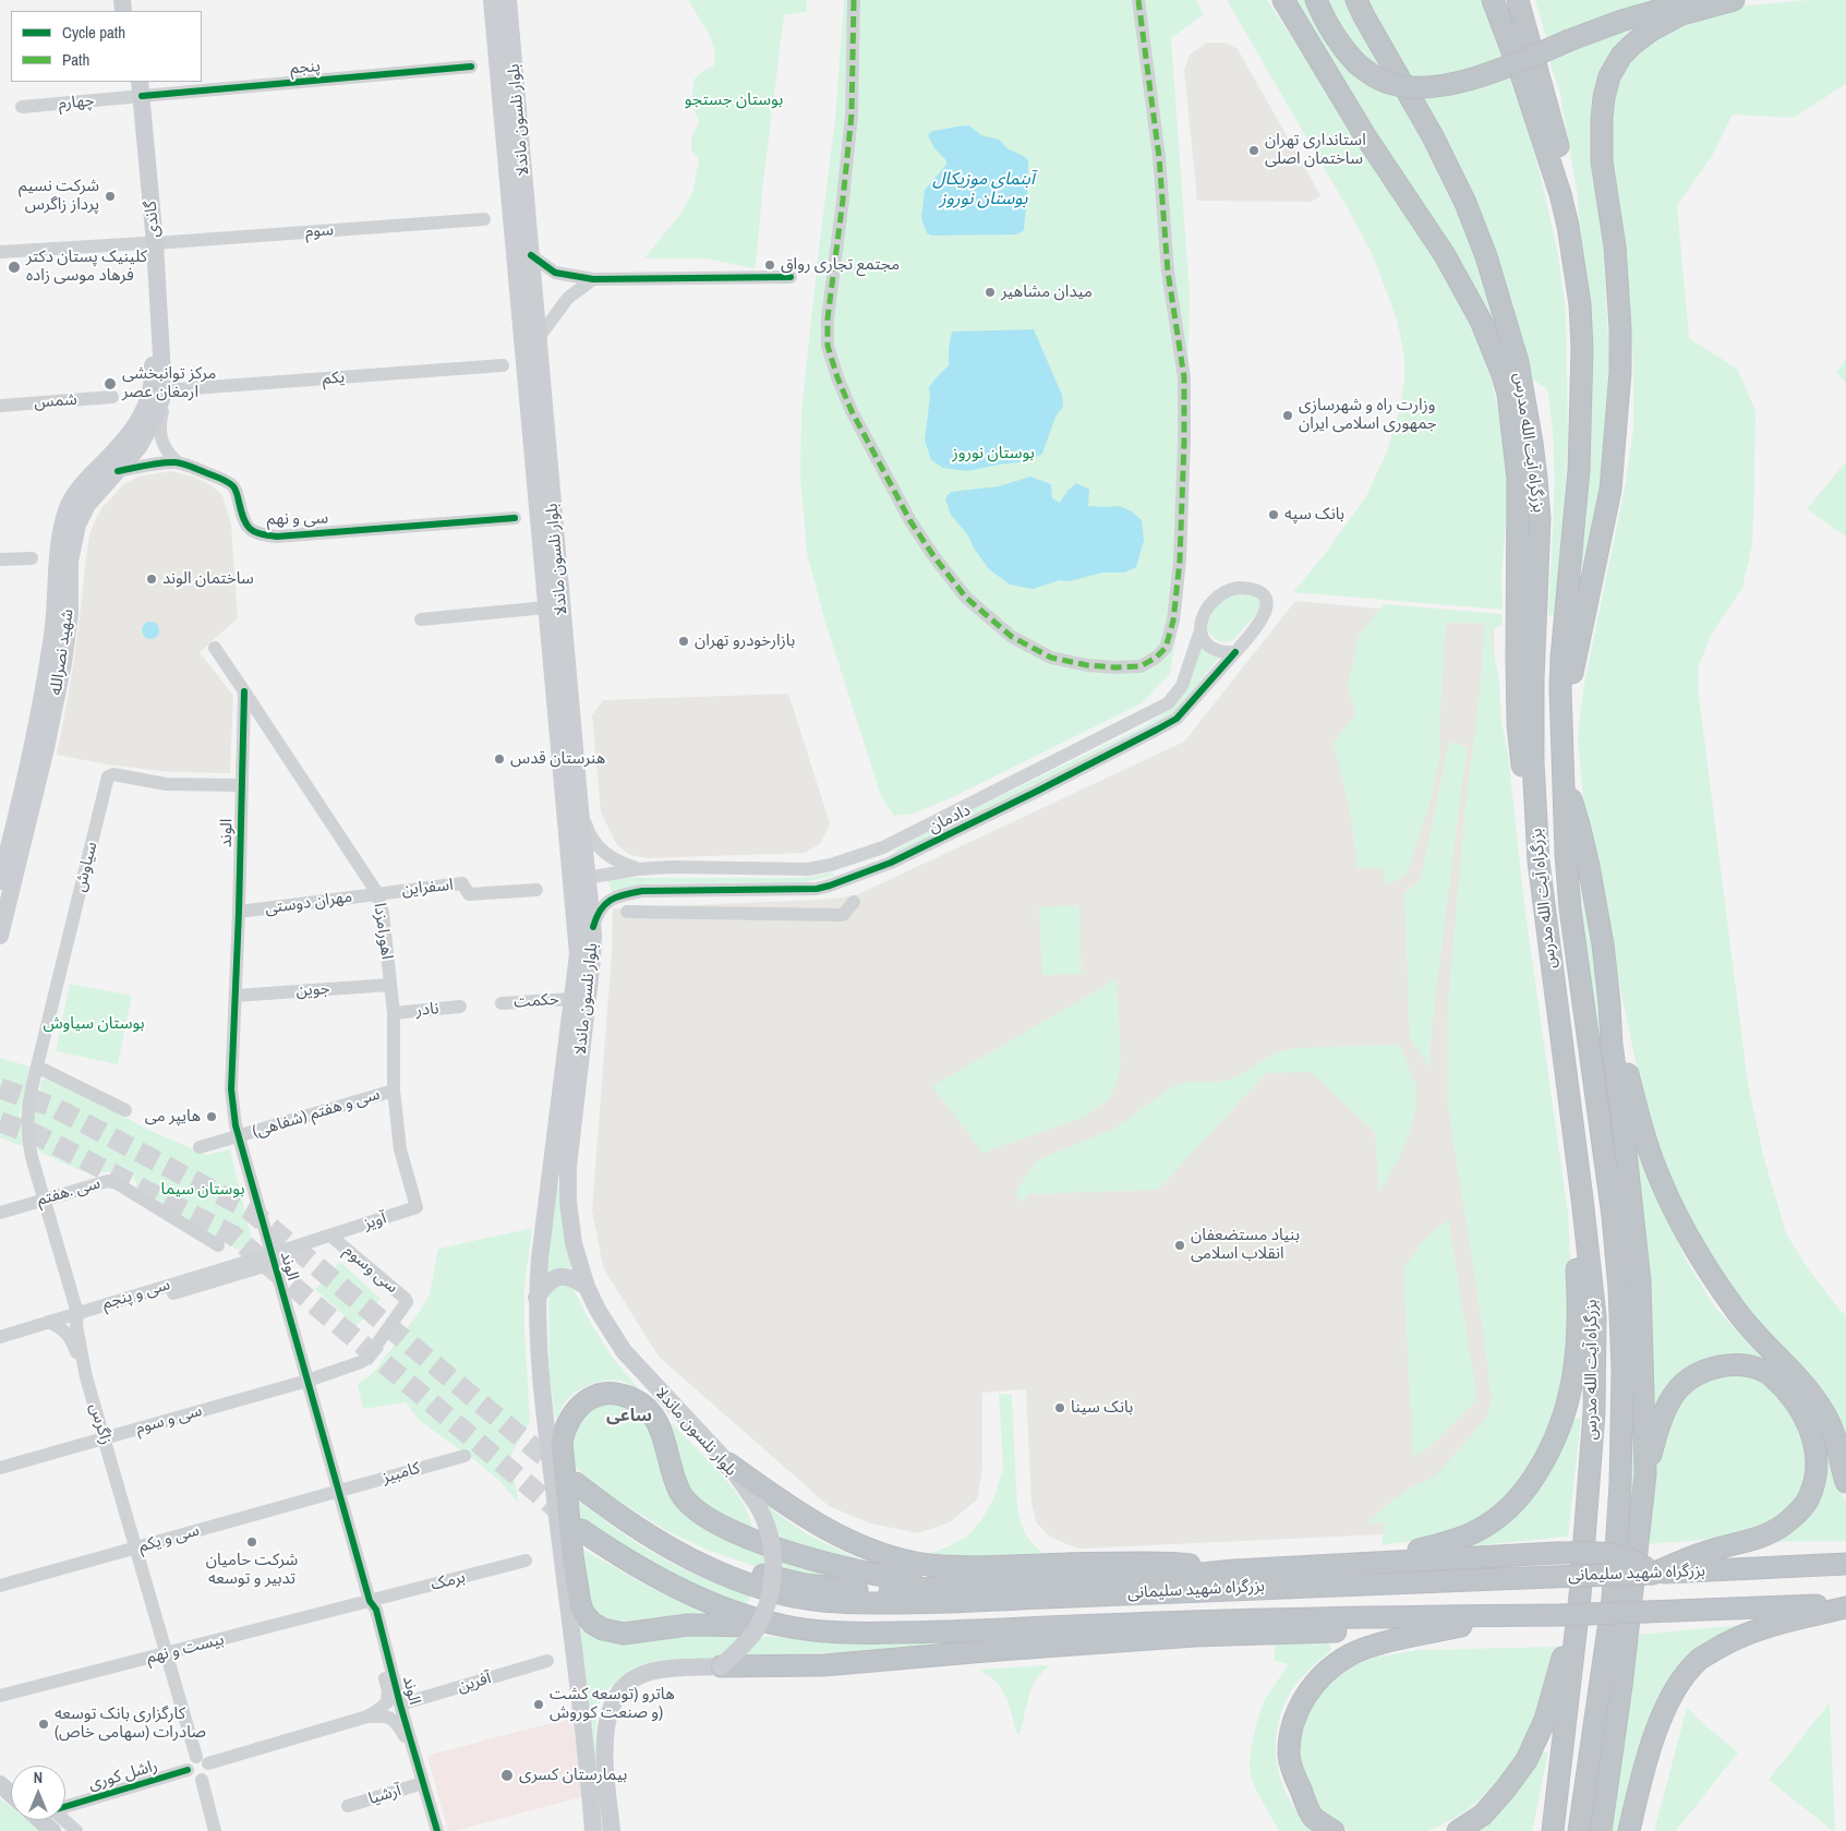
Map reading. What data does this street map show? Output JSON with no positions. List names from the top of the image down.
{
  "streets": {
    "highway": ["بزرگراه آیت الله مدرس", "بزرگراه شهید سلیمانی"],
    "main road": ["بلوار نلسون ماندلا", "گاندی", "شهید نصرالله"],
    "street": [
      "پنجم",
      "چهارم",
      "سوم",
      "یکم",
      "شمس",
      "سی و نهم",
      "دادمان",
      "الوند",
      "سیاوش",
      "اسفراین",
      "مهران دوستی",
      "اهورامزدا",
      "جوین",
      "حکمت",
      "نادر",
      "سی و هفتم (شفاهی)",
      "سی .هفتم",
      "آویز",
      "سی وسوم",
      "سی و پنجم",
      "سی و سوم",
      "زاگرس",
      "کامبیز",
      "سی و یکم",
      "برمک",
      "بیست و نهم",
      "آفرین",
      "راشل کوری",
      "آرشیا"
    ]
  },
  "crossings": [
    ["پنجم", "چهارم"],
    ["پنجم", "گاندی"],
    ["چهارم", "گاندی"],
    ["بلوار نلسون ماندلا", "دادمان"],
    ["بلوار نلسون ماندلا", "حکمت"],
    ["گاندی", "سوم"],
    ["گاندی", "یکم"],
    ["گاندی", "شهید نصرالله"],
    ["یکم", "شهید نصرالله"],
    ["سی و نهم", "شهید نصرالله"],
    ["الوند", "سیاوش"],
    ["الوند", "مهران دوستی"],
    ["الوند", "اهورامزدا"],
    ["الوند", "جوین"],
    ["الوند", "سی و هفتم (شفاهی)"],
    ["الوند", "آویز"],
    ["الوند", "سی وسوم"],
    ["الوند", "سی و پنجم"],
    ["الوند", "سی و سوم"],
    ["الوند", "کامبیز"],
    ["الوند", "سی و یکم"],
    ["الوند", "برمک"],
    ["الوند", "بیست و نهم"],
    ["الوند", "آفرین"],
    ["الوند", "آرشیا"],
    ["سیاوش", "زاگرس"],
    ["اسفراین", "مهران دوستی"],
    ["اسفراین", "اهورامزدا"],
    ["مهران دوستی", "اهورامزدا"],
    ["اهورامزدا", "جوین"],
    ["اهورامزدا", "نادر"],
    ["اهورامزدا", "سی و هفتم (شفاهی)"],
    ["اهورامزدا", "آویز"],
    ["سی .هفتم", "زاگرس"],
    ["آویز", "سی وسوم"],
    ["آویز", "سی و پنجم"],
    ["سی وسوم", "سی و سوم"],
    ["سی و پنجم", "زاگرس"],
    ["سی و سوم", "زاگرس"],
    ["زاگرس", "سی و یکم"],
    ["زاگرس", "بیست و نهم"],
    ["کامبیز", "سی و یکم"],
    ["برمک", "بیست و نهم"]
  ],
  "districts": ["ساعی"],
  "water": ["آبنمای موزیکال بوستان نوروز"],
  "parks": [
    "بوستان جستجو",
    "بوستان نوروز",
    "بوستان سیاوش",
    "بوستان سیما"
  ],
  "places": [
    "استانداری تهران ساختمان اصلی",
    "شرکت نسیم پرداز زاگرس",
    "مجتمع تجاری رواق",
    "کلینیک پستان دکتر فرهاد موسی زاده",
    "میدان مشاهیر",
    "مرکز توانبخشی ارمغان عصر",
    "وزارت راه و شهرسازی جمهوری اسلامی ایران",
    "بانک سپه",
    "ساختمان الوند",
    "بازارخودرو تهران",
    "هنرستان قدس",
    "هایپر می",
    "بنیاد مستضعفان انقلاب اسلامی",
    "بانک سینا",
    "شرکت حامیان تدبیر و توسعه",
    "هاترو (توسعه کشت و صنعت کوروش)",
    "کارگزاری بانک توسعه صادرات (سهامی خاص)",
    "بیمارستان کسری"
  ],
  "legend": ["Cycle path", "Path"],
  "north": "top"
}
